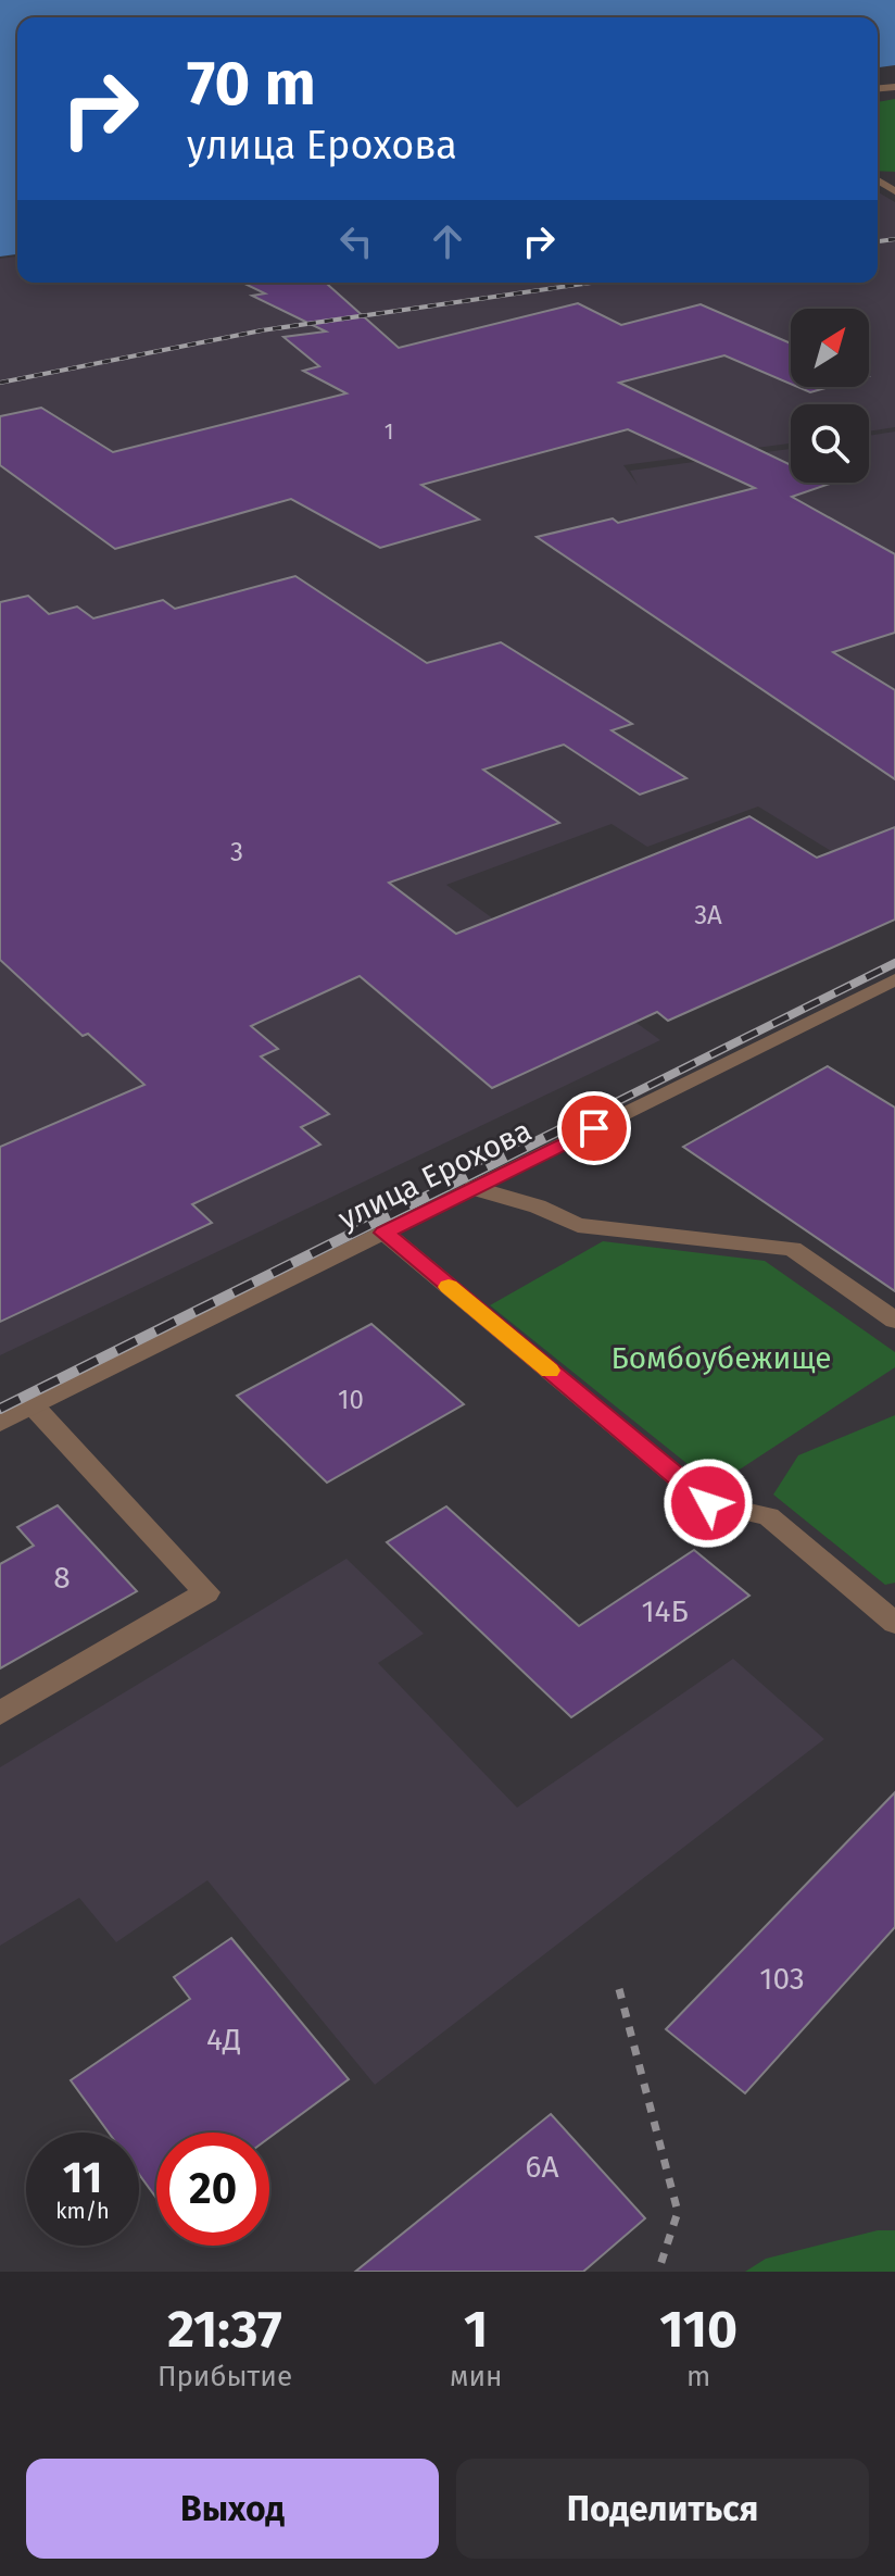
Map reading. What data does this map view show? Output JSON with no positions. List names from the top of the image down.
{
  "streets": {
    "street": ["улица Ерохова"]
  },
  "parks": ["Бомбоубежище"],
  "house_numbers": [
    "1",
    "3",
    "3А",
    "10",
    "8",
    "14Б",
    "103",
    "4Д",
    "6А"
  ],
  "north": "top right",
  "page": {
    "turn": ["70 m", "улица Ерохова"],
    "speed": "11 km/h",
    "limit": "20",
    "eta": [
      "21:37",
      "Прибытие",
      "1",
      "мин",
      "110",
      "m"
    ],
    "buttons": ["Выход", "Поделиться"]
  }
}
